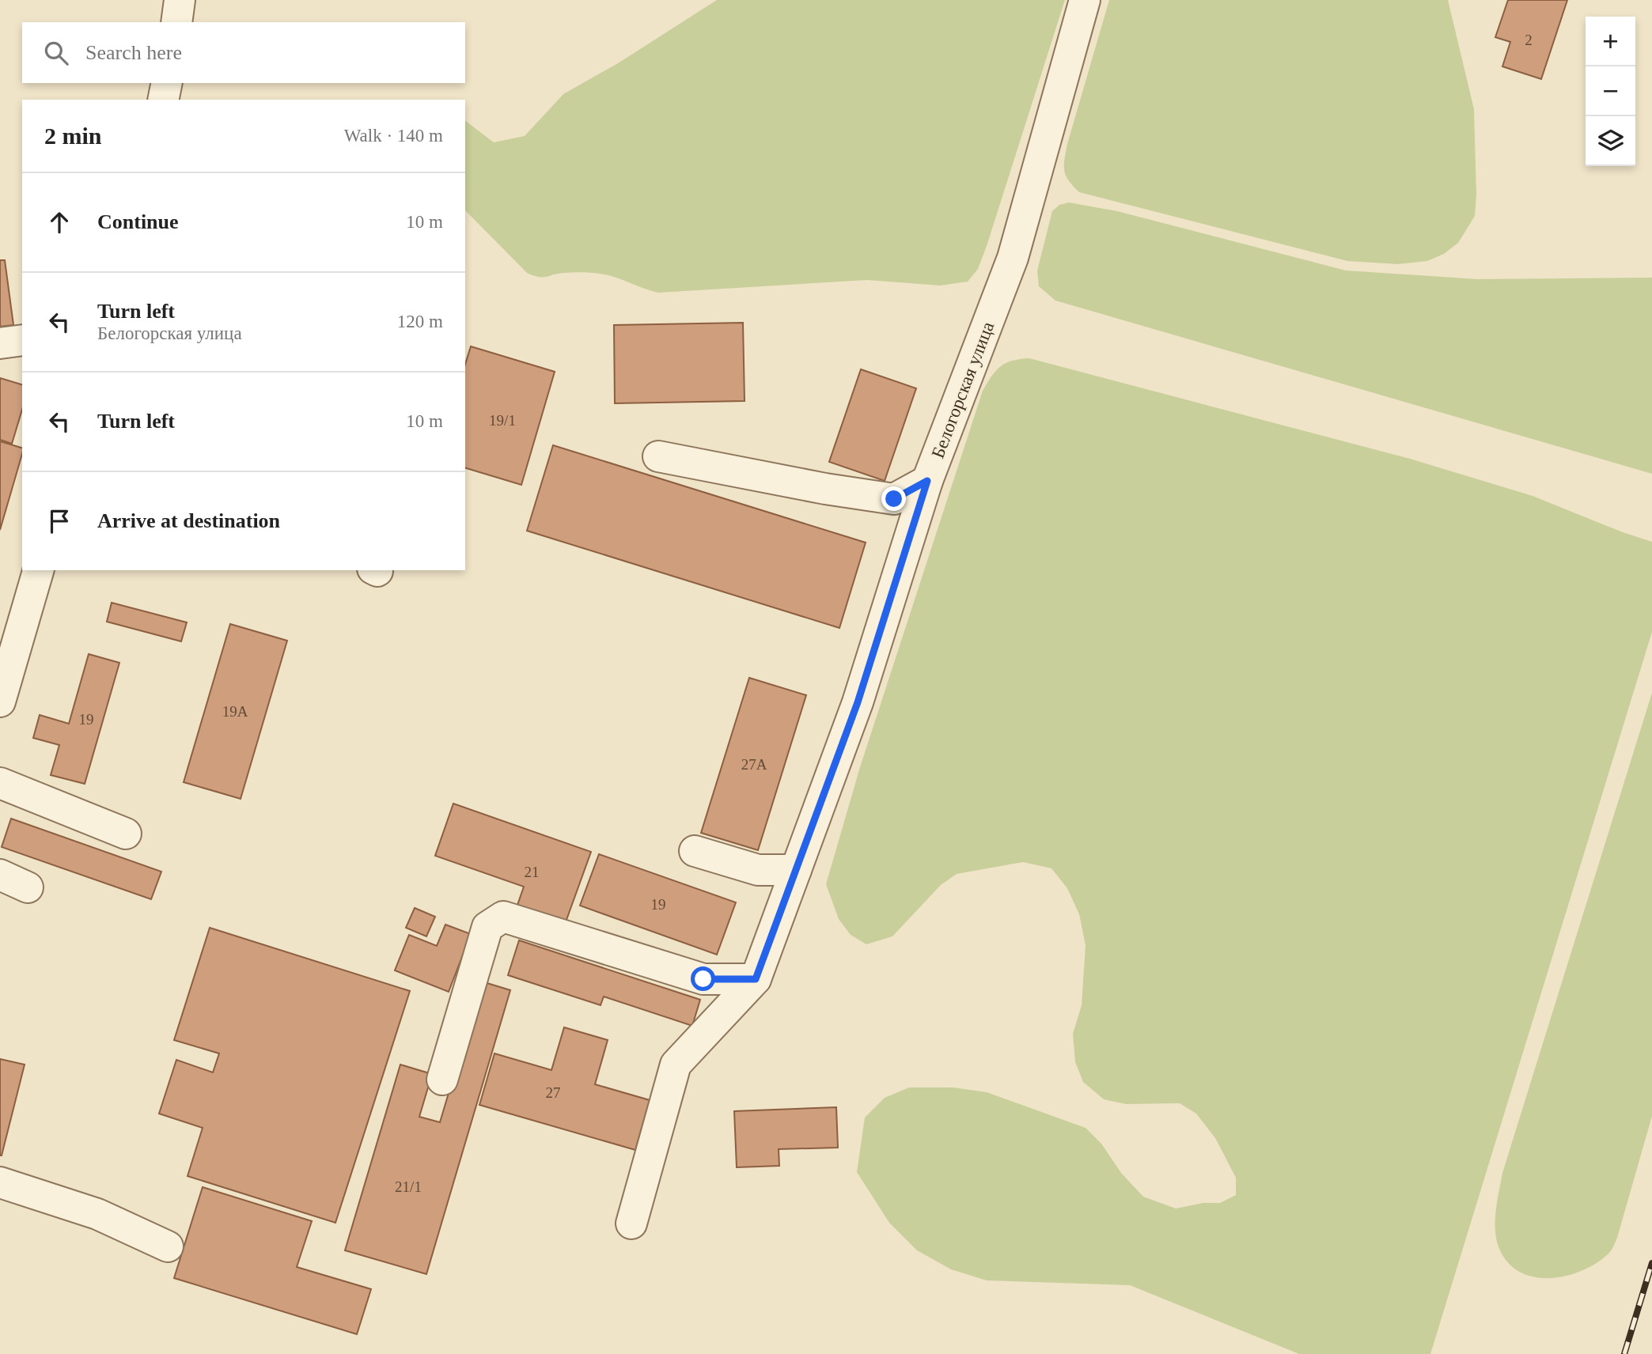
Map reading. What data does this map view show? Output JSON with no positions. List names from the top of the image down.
{
  "streets": {
    "street": ["Белогорская улица"]
  },
  "house_numbers": [
    "2",
    "19/1",
    "19А",
    "19",
    "27А",
    "21",
    "19",
    "27",
    "21/1"
  ],
  "page": {
    "map_buttons": ["+", "−"],
    "search": "Search here",
    "heading": ["2 min", "Walk · 140 m"],
    "list": [
      ["Continue", "10 m"],
      ["Turn left", "Белогорская улица", "120 m"],
      ["Turn left", "10 m"],
      "Arrive at destination"
    ]
  }
}
